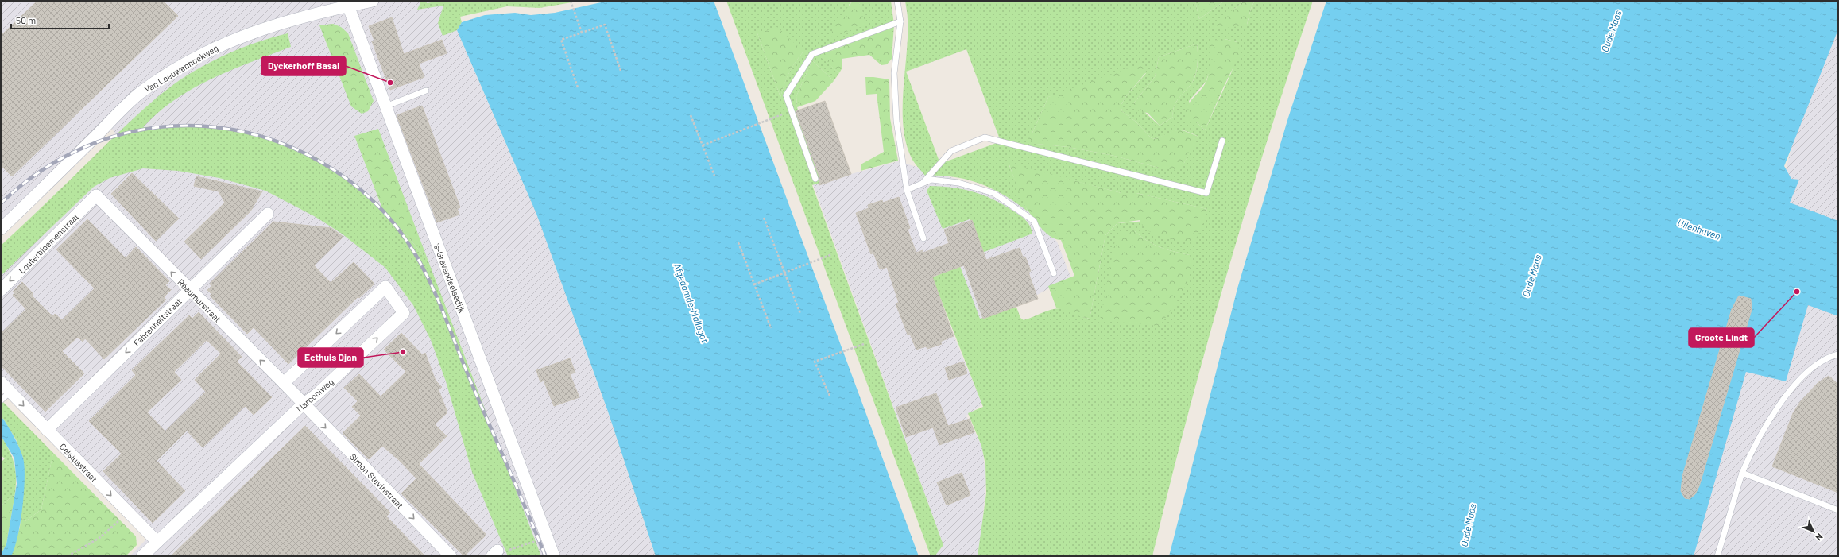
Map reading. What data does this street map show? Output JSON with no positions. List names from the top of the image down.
{
  "streets": {
    "street": [
      "Van Leeuwenhoekweg",
      "Louterbloemenstraat",
      "'s-Gravendeelsedijk",
      "Réaumurstraat",
      "Fahrenheitstraat",
      "Marconiweg",
      "Celsiusstraat",
      "Simon Stevinstraat"
    ]
  },
  "crossings": [
    ["Van Leeuwenhoekweg", "'s-Gravendeelsedijk"],
    ["Louterbloemenstraat", "Réaumurstraat"],
    ["Réaumurstraat", "Fahrenheitstraat"],
    ["Réaumurstraat", "Marconiweg"],
    ["Réaumurstraat", "Simon Stevinstraat"],
    ["Fahrenheitstraat", "Celsiusstraat"],
    ["Marconiweg", "Celsiusstraat"],
    ["Marconiweg", "Simon Stevinstraat"]
  ],
  "one_way": [
    "Louterbloemenstraat",
    "Réaumurstraat",
    "Fahrenheitstraat",
    "Celsiusstraat",
    "Simon Stevinstraat"
  ],
  "water": ["Oude Maas", "Uilenhaven", "Afgedamde-Mallegat"],
  "places": ["Dyckerhoff Basal", "Groote Lindt", "Eethuis Djan"],
  "scale_bar": "50 m",
  "north": "bottom right"
}
